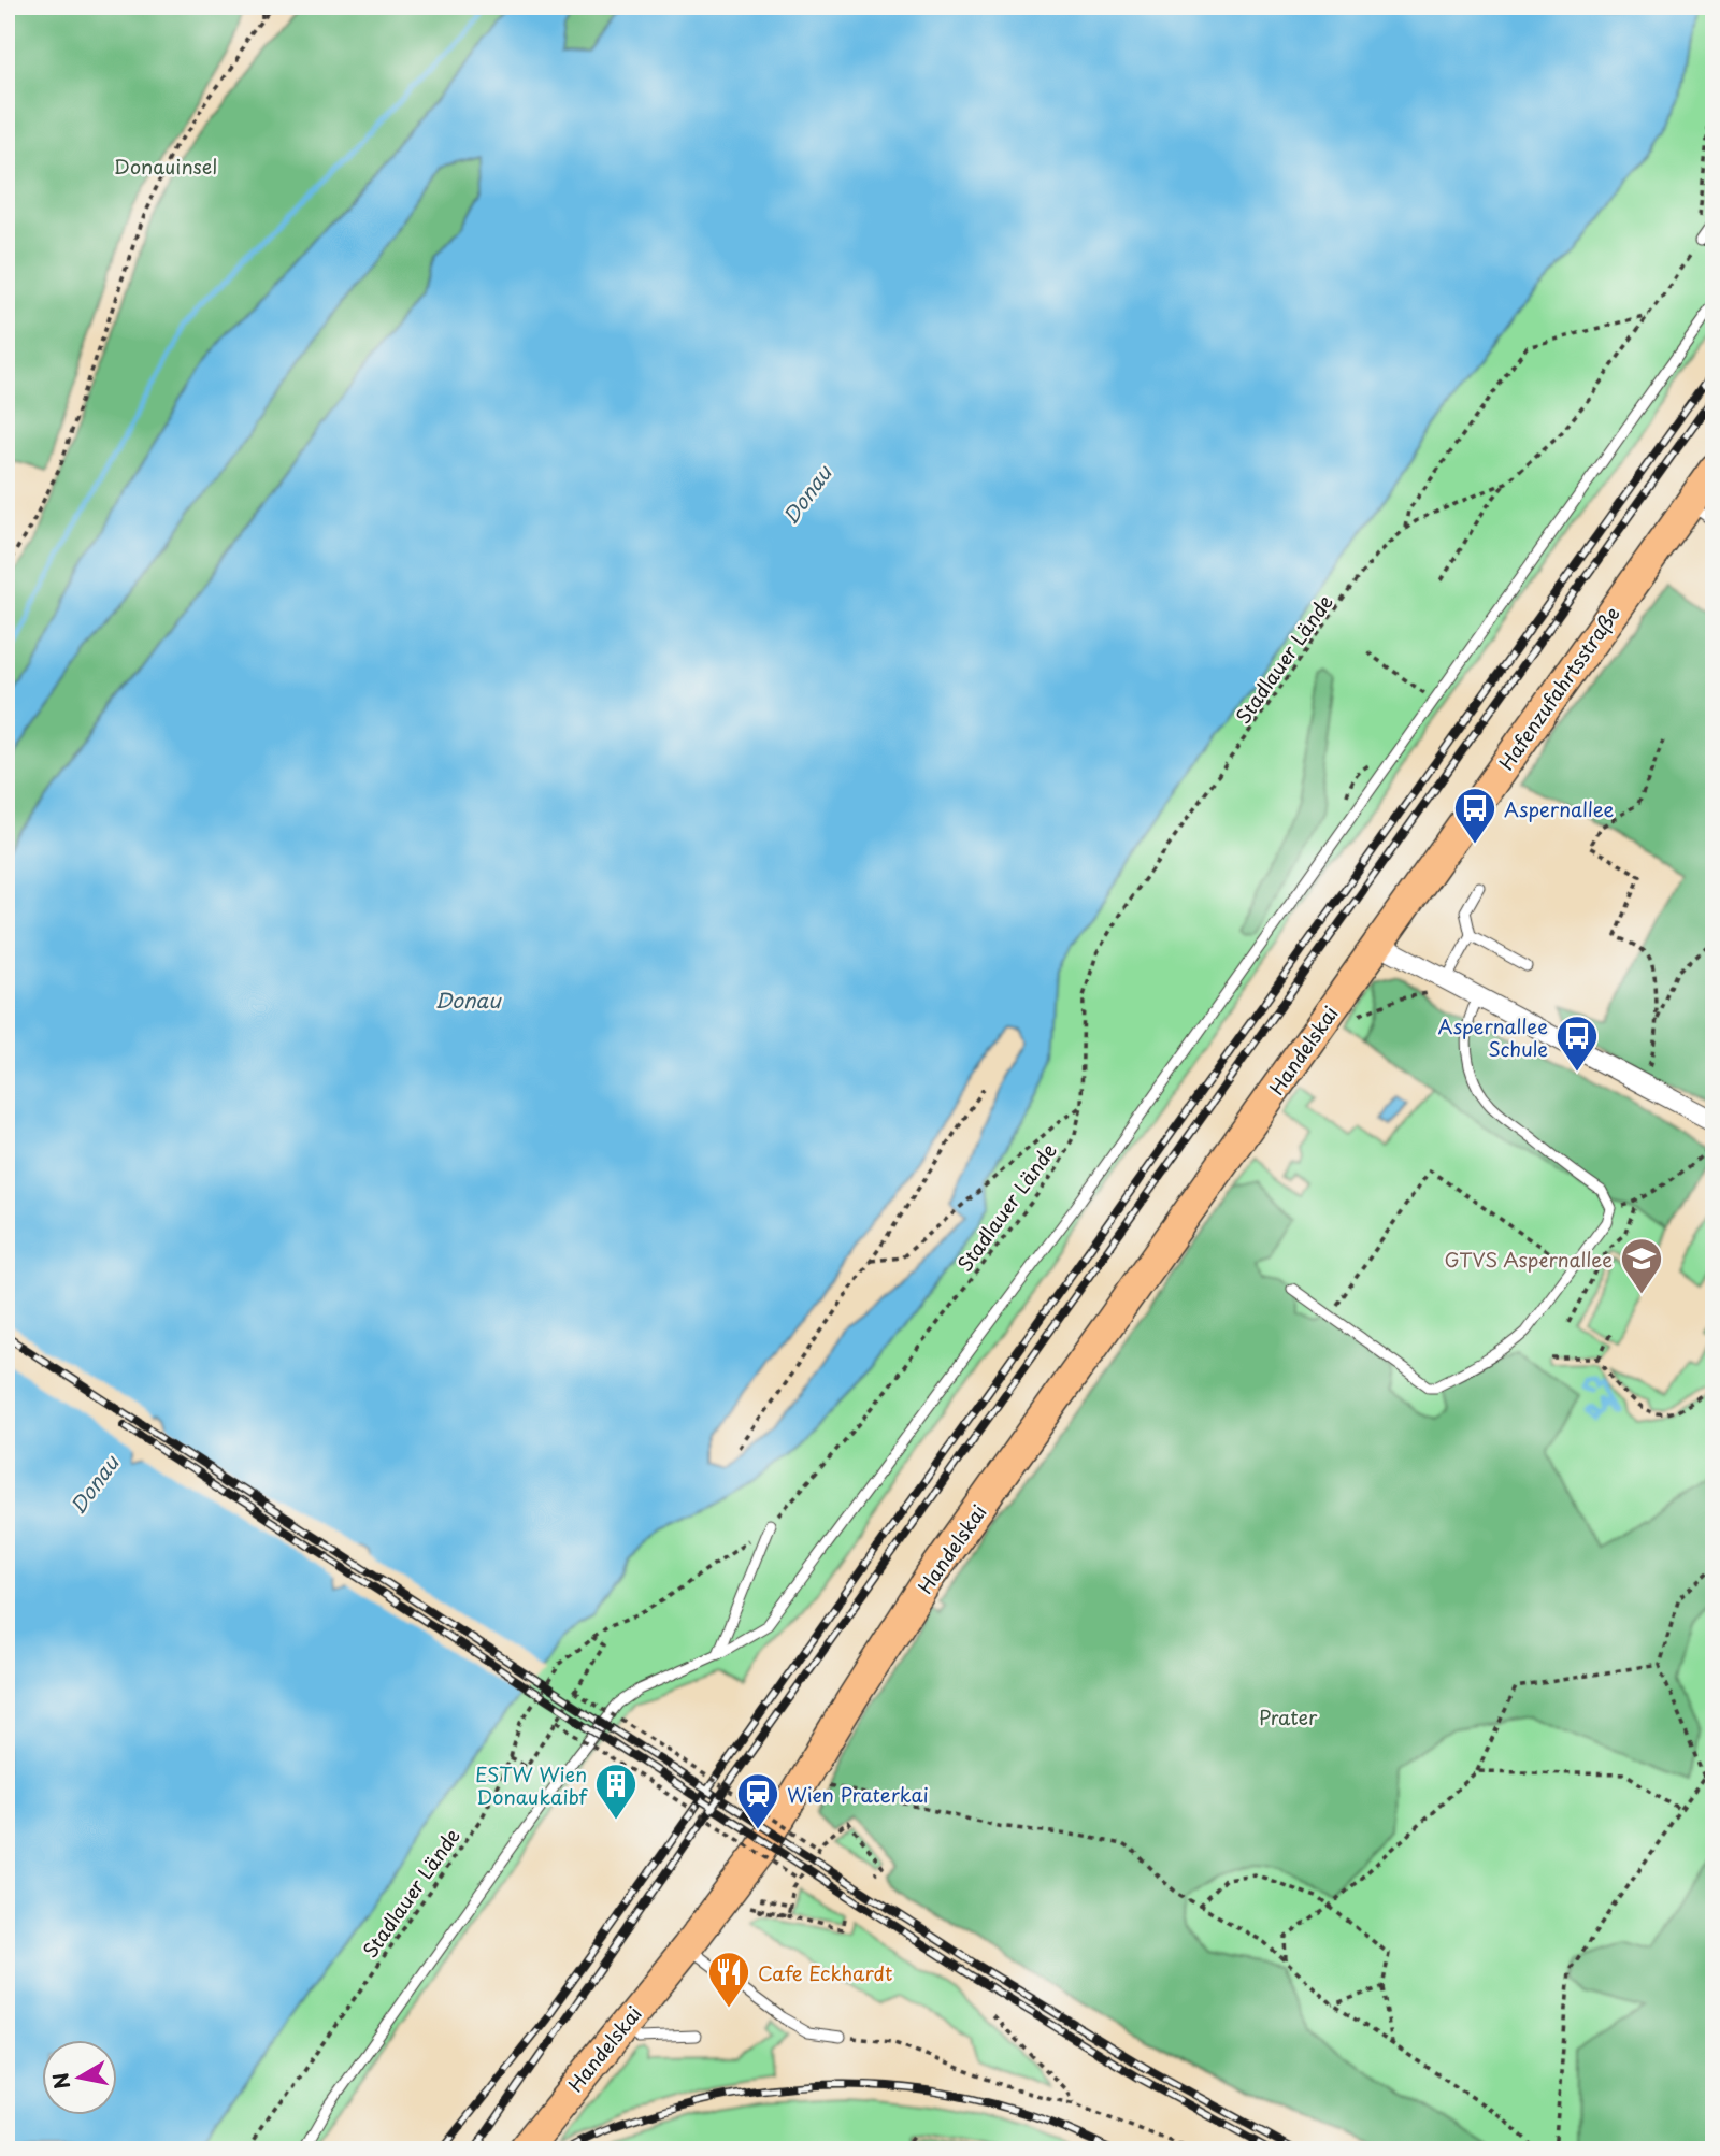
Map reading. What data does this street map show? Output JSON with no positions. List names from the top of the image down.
{
  "streets": {
    "main road": ["Hafenzufahrtsstraße", "Handelskai"],
    "path": ["Stadlauer Lände"]
  },
  "crossings": [
    ["Hafenzufahrtsstraße", "Handelskai"]
  ],
  "water": ["Donau"],
  "parks": ["Donauinsel", "Prater"],
  "places": {
    "bus stop": ["Aspernallee", "Aspernallee Schule"],
    "school or university": ["GTVS Aspernallee"],
    "building": ["ESTW Wien Donaukaibf"],
    "station": ["Wien Praterkai"],
    "restaurant": ["Cafe Eckhardt"]
  },
  "north": "left"
}
